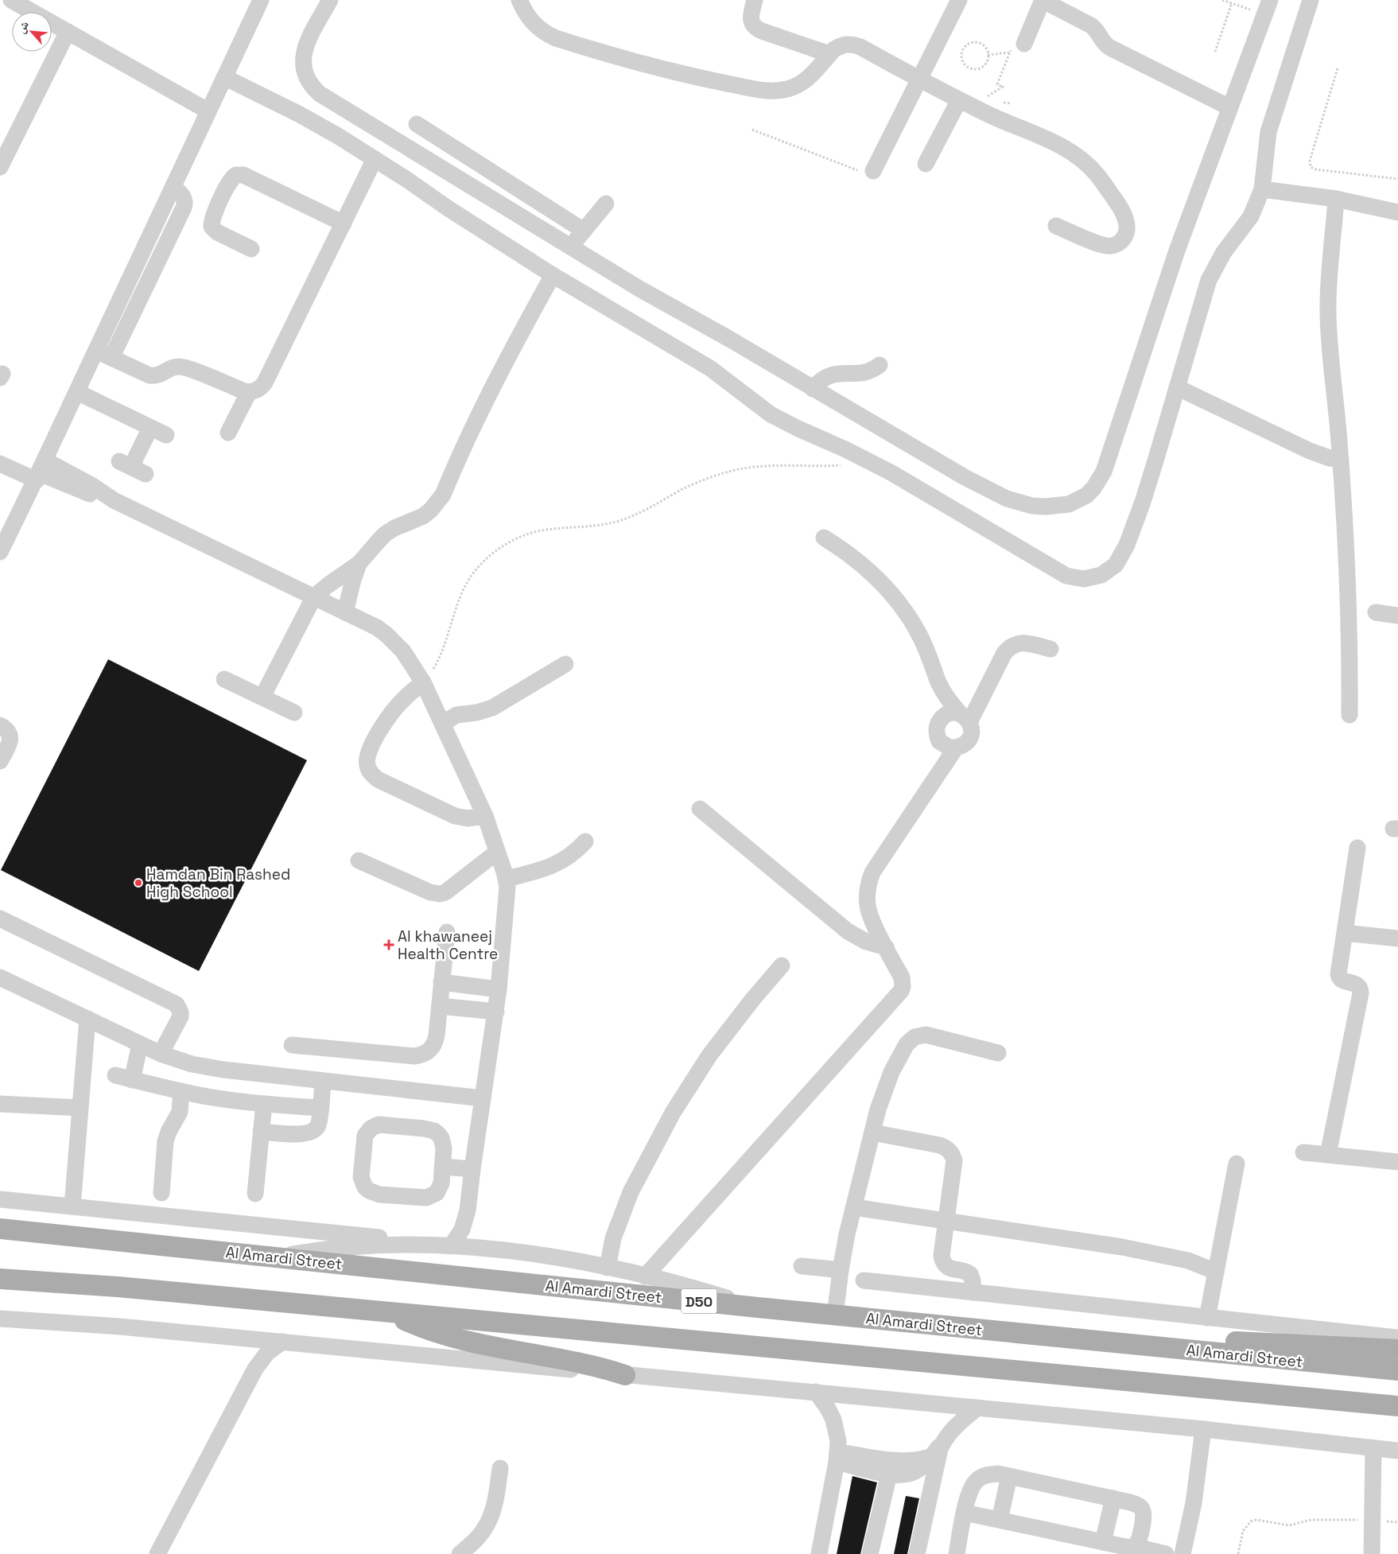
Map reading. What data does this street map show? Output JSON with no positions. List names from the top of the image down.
{
  "streets": {
    "main road": ["Al Amardi Street", "D50"]
  },
  "places": {
    "other": ["Hamdan Bin Rashed High School"],
    "health": ["Al khawaneej Health Centre"]
  },
  "north": "top left"
}
